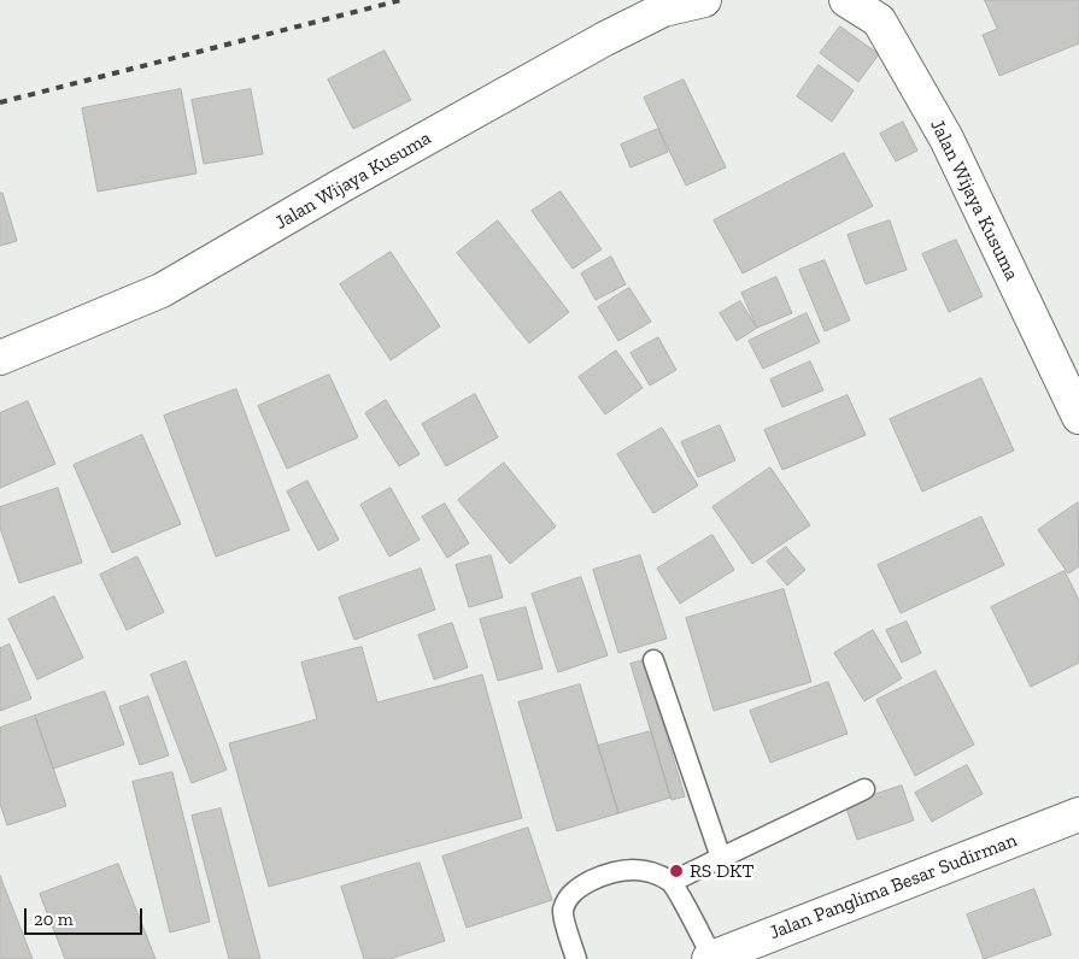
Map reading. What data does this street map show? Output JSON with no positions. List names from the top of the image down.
{
  "streets": {
    "street": ["Jalan Wijaya Kusuma", "Jalan Panglima Besar Sudirman"]
  },
  "places": ["RS DKT"],
  "scale_bar": "20 m"
}
